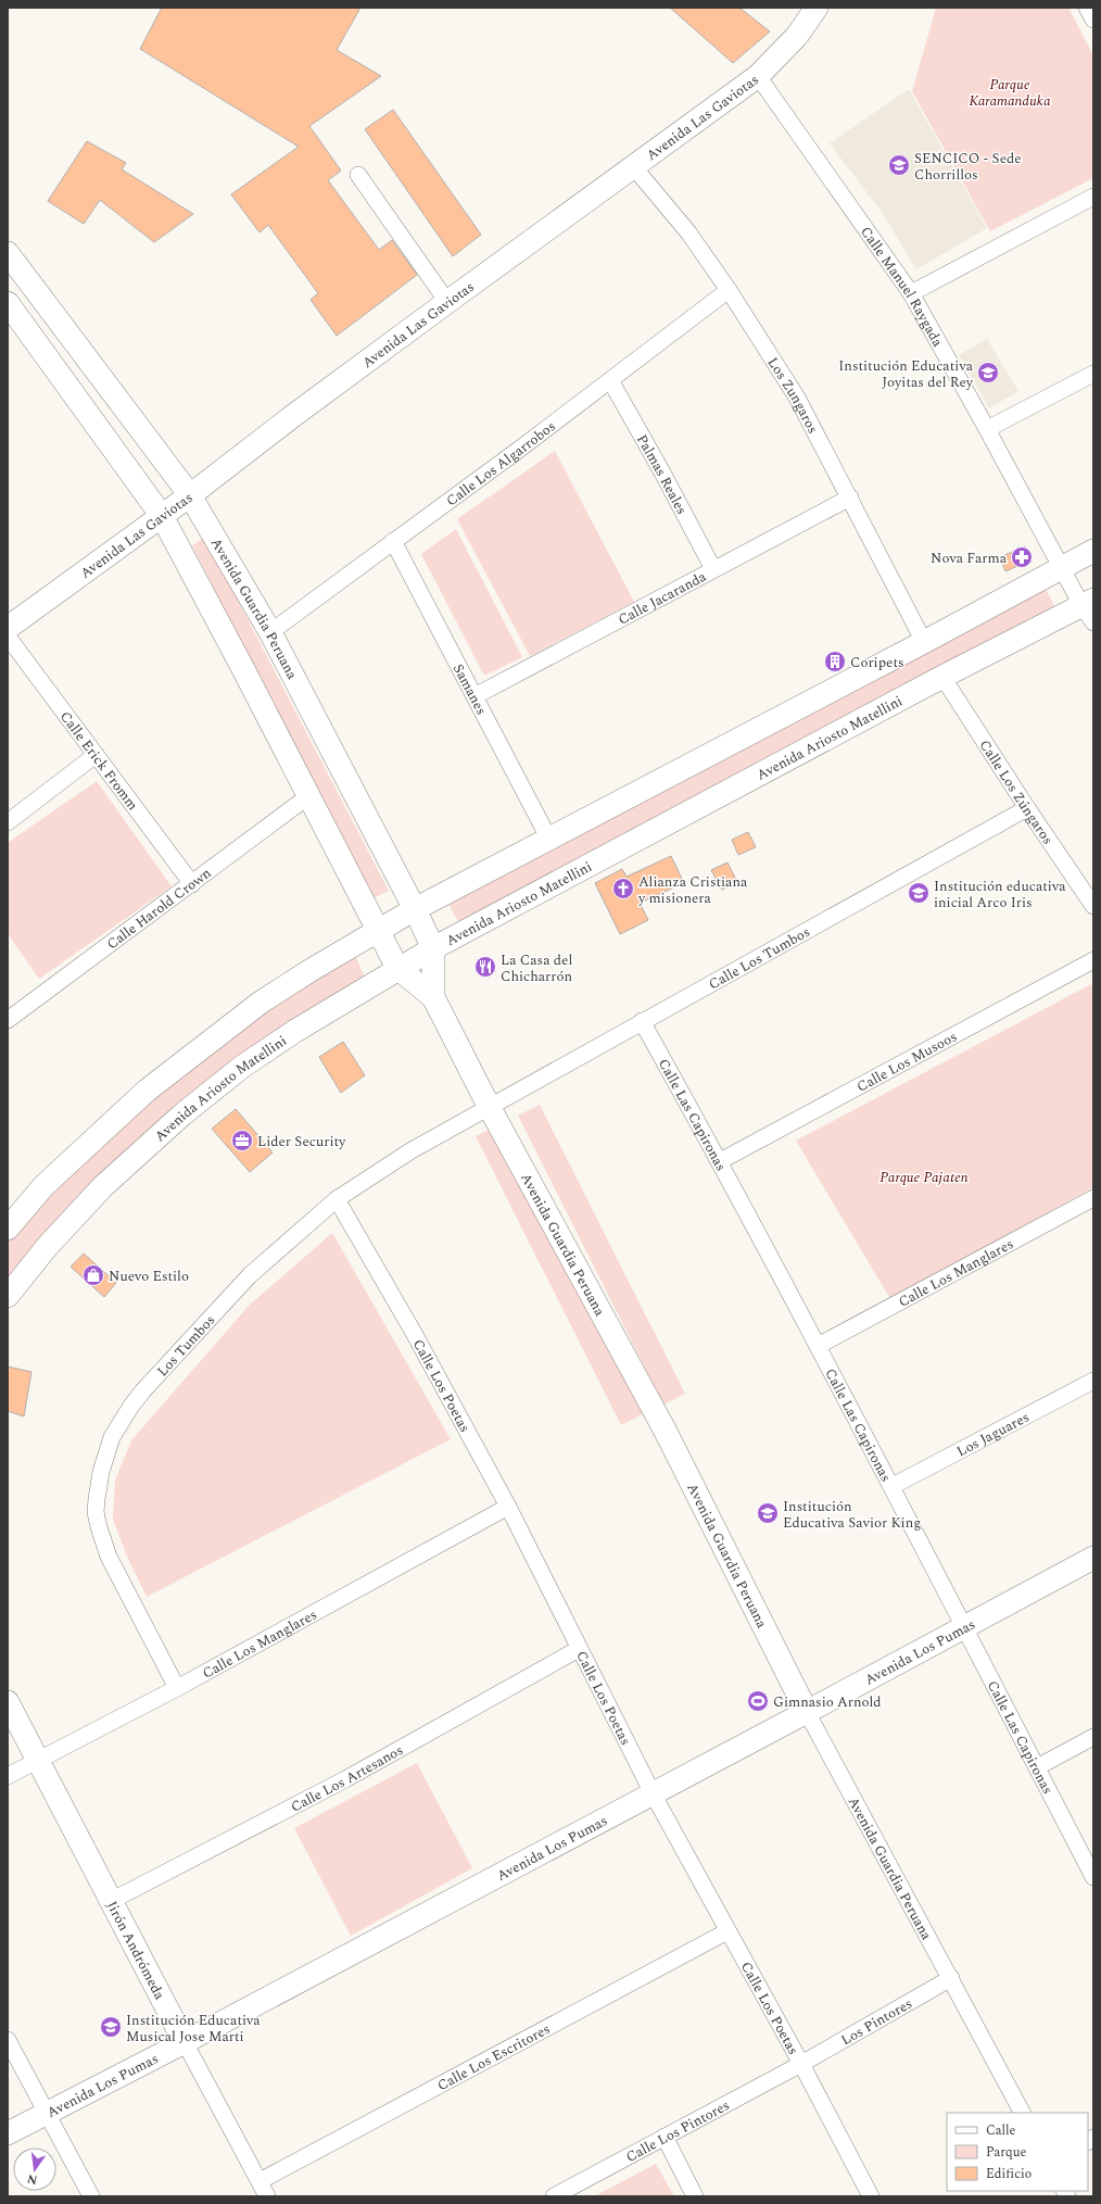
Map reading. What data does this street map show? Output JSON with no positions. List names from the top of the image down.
{
  "streets": {
    "street": [
      "Avenida Las Gaviotas",
      "Calle Manuel Raygada",
      "Los Zungaros",
      "Calle Los Algarrobos",
      "Palmas Reales",
      "Calle Jacaranda",
      "Avenida Guardia Peruana",
      "Samanes",
      "Avenida Ariosto Matellini",
      "Calle Erick Fromm",
      "Calle Los Zúngaros",
      "Calle Harold Crown",
      "Calle Los Tumbos",
      "Calle Los Musoos",
      "Calle Las Capironas",
      "Calle Los Manglares",
      "Los Tumbos",
      "Calle Los Poetas",
      "Los Jaguares",
      "Avenida Los Pumas",
      "Calle Los Artesanos",
      "Jirón Andrómeda",
      "Los Pintores",
      "Calle Los Escritores",
      "Calle Los Pintores"
    ]
  },
  "crossings": [
    ["Avenida Las Gaviotas", "Calle Manuel Raygada"],
    ["Avenida Las Gaviotas", "Los Zungaros"],
    ["Avenida Las Gaviotas", "Avenida Guardia Peruana"],
    ["Avenida Las Gaviotas", "Calle Erick Fromm"],
    ["Calle Manuel Raygada", "Avenida Ariosto Matellini"],
    ["Los Zungaros", "Calle Los Algarrobos"],
    ["Los Zungaros", "Calle Jacaranda"],
    ["Calle Los Algarrobos", "Palmas Reales"],
    ["Calle Los Algarrobos", "Avenida Guardia Peruana"],
    ["Calle Los Algarrobos", "Samanes"],
    ["Palmas Reales", "Calle Jacaranda"],
    ["Calle Jacaranda", "Samanes"],
    ["Avenida Guardia Peruana", "Avenida Ariosto Matellini"],
    ["Avenida Guardia Peruana", "Calle Harold Crown"],
    ["Avenida Guardia Peruana", "Calle Los Tumbos"],
    ["Avenida Guardia Peruana", "Los Tumbos"],
    ["Avenida Guardia Peruana", "Avenida Los Pumas"],
    ["Avenida Guardia Peruana", "Los Pintores"],
    ["Avenida Ariosto Matellini", "Calle Los Zúngaros"],
    ["Calle Erick Fromm", "Calle Harold Crown"],
    ["Calle Los Zúngaros", "Calle Los Tumbos"],
    ["Calle Los Tumbos", "Calle Las Capironas"],
    ["Calle Los Tumbos", "Los Tumbos"],
    ["Calle Los Musoos", "Calle Las Capironas"],
    ["Calle Las Capironas", "Calle Los Manglares"],
    ["Calle Las Capironas", "Los Jaguares"],
    ["Calle Las Capironas", "Avenida Los Pumas"],
    ["Calle Los Manglares", "Los Tumbos"],
    ["Calle Los Manglares", "Calle Los Poetas"],
    ["Calle Los Manglares", "Jirón Andrómeda"],
    ["Los Tumbos", "Calle Los Poetas"],
    ["Calle Los Poetas", "Avenida Los Pumas"],
    ["Calle Los Poetas", "Calle Los Artesanos"],
    ["Calle Los Poetas", "Los Pintores"],
    ["Calle Los Poetas", "Calle Los Escritores"],
    ["Calle Los Poetas", "Calle Los Pintores"],
    ["Avenida Los Pumas", "Jirón Andrómeda"],
    ["Calle Los Artesanos", "Jirón Andrómeda"],
    ["Jirón Andrómeda", "Calle Los Escritores"],
    ["Los Pintores", "Calle Los Pintores"]
  ],
  "parks": ["Parque Karamanduka", "Parque Pajaten"],
  "places": {
    "school or university": [
      "SENCICO - Sede Chorrillos",
      "Institución Educativa Joyitas del Rey",
      "Institución educativa inicial Arco Iris",
      "Institución Educativa Savior King",
      "Institución Educativa Musical Jose Marti"
    ],
    "pharmacy": ["Nova Farma"],
    "building": ["Coripets"],
    "church": ["Alianza Cristiana y misionera"],
    "restaurant": ["La Casa del Chicharrón"],
    "office": ["Lider Security"],
    "shop": ["Nuevo Estilo"],
    "sports": ["Gimnasio Arnold"]
  },
  "legend": ["Calle", "Parque", "Edificio"],
  "north": "bottom"
}
